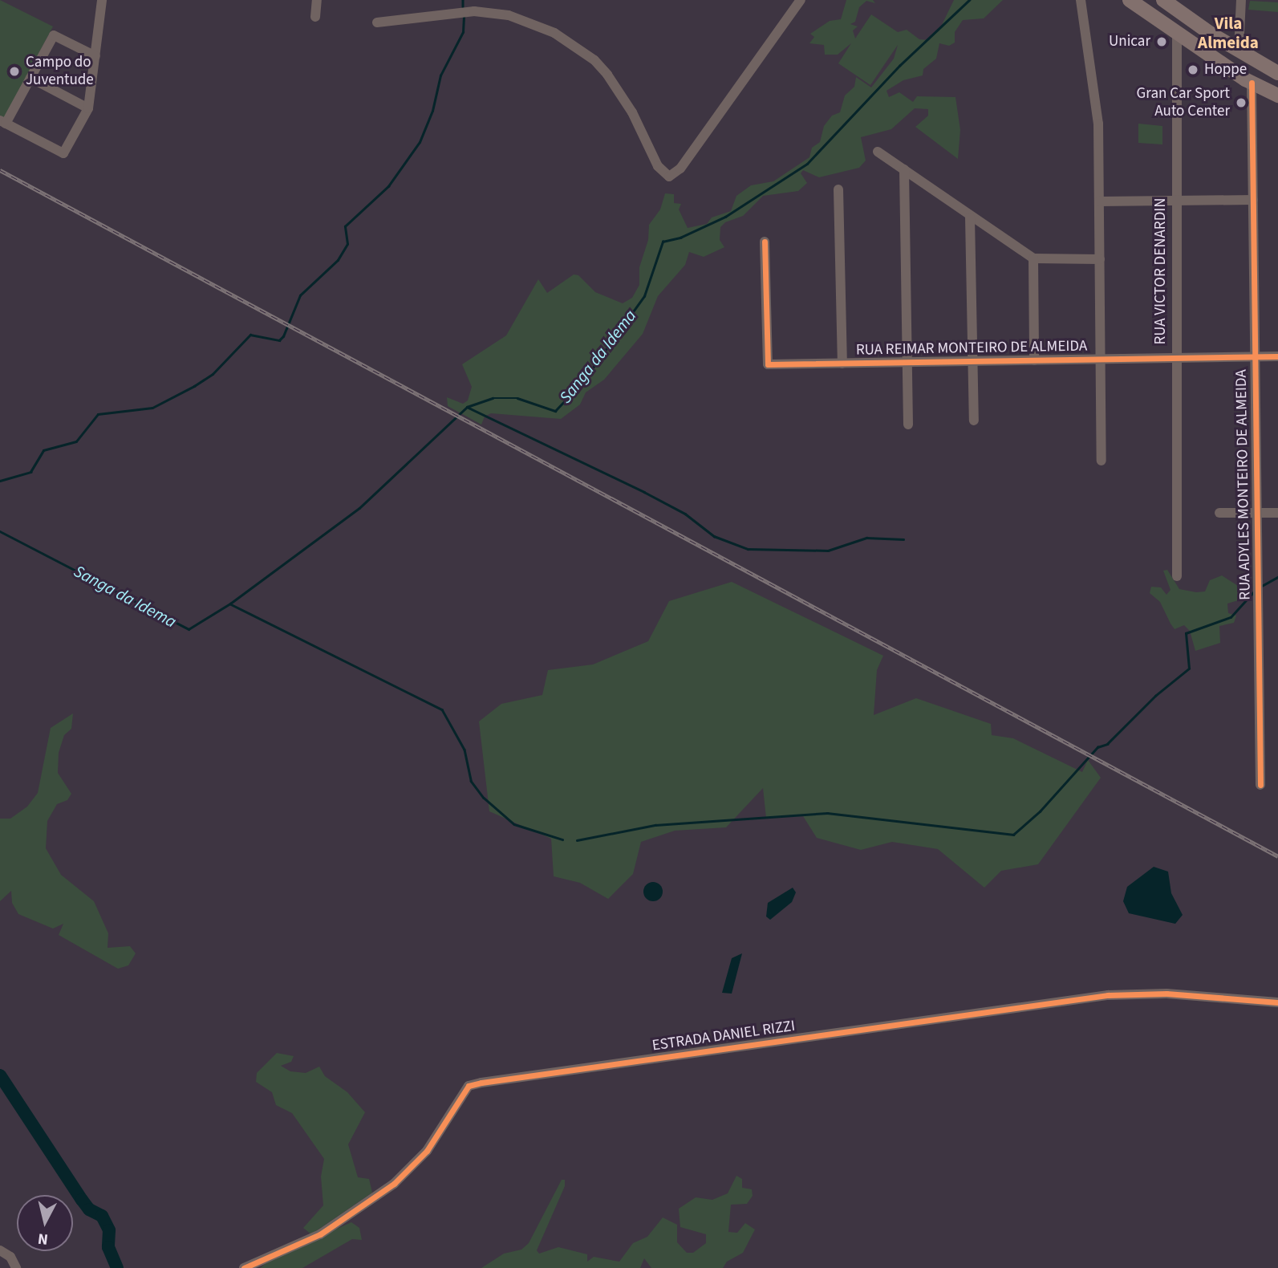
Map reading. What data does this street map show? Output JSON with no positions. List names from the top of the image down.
{
  "streets": {
    "street": [
      "RUA VICTOR DENARDIN",
      "RUA REIMAR MONTEIRO DE ALMEIDA",
      "RUA ADYLES MONTEIRO DE ALMEIDA",
      "ESTRADA DANIEL RIZZI"
    ]
  },
  "crossings": [
    ["RUA VICTOR DENARDIN", "RUA REIMAR MONTEIRO DE ALMEIDA"],
    ["RUA REIMAR MONTEIRO DE ALMEIDA", "RUA ADYLES MONTEIRO DE ALMEIDA"]
  ],
  "districts": ["Vila Almeida"],
  "water": ["Sanga da Idema"],
  "places": [
    "Unicar",
    "Hoppe",
    "Campo do Juventude",
    "Gran Car Sport Auto Center"
  ],
  "north": "bottom"
}
